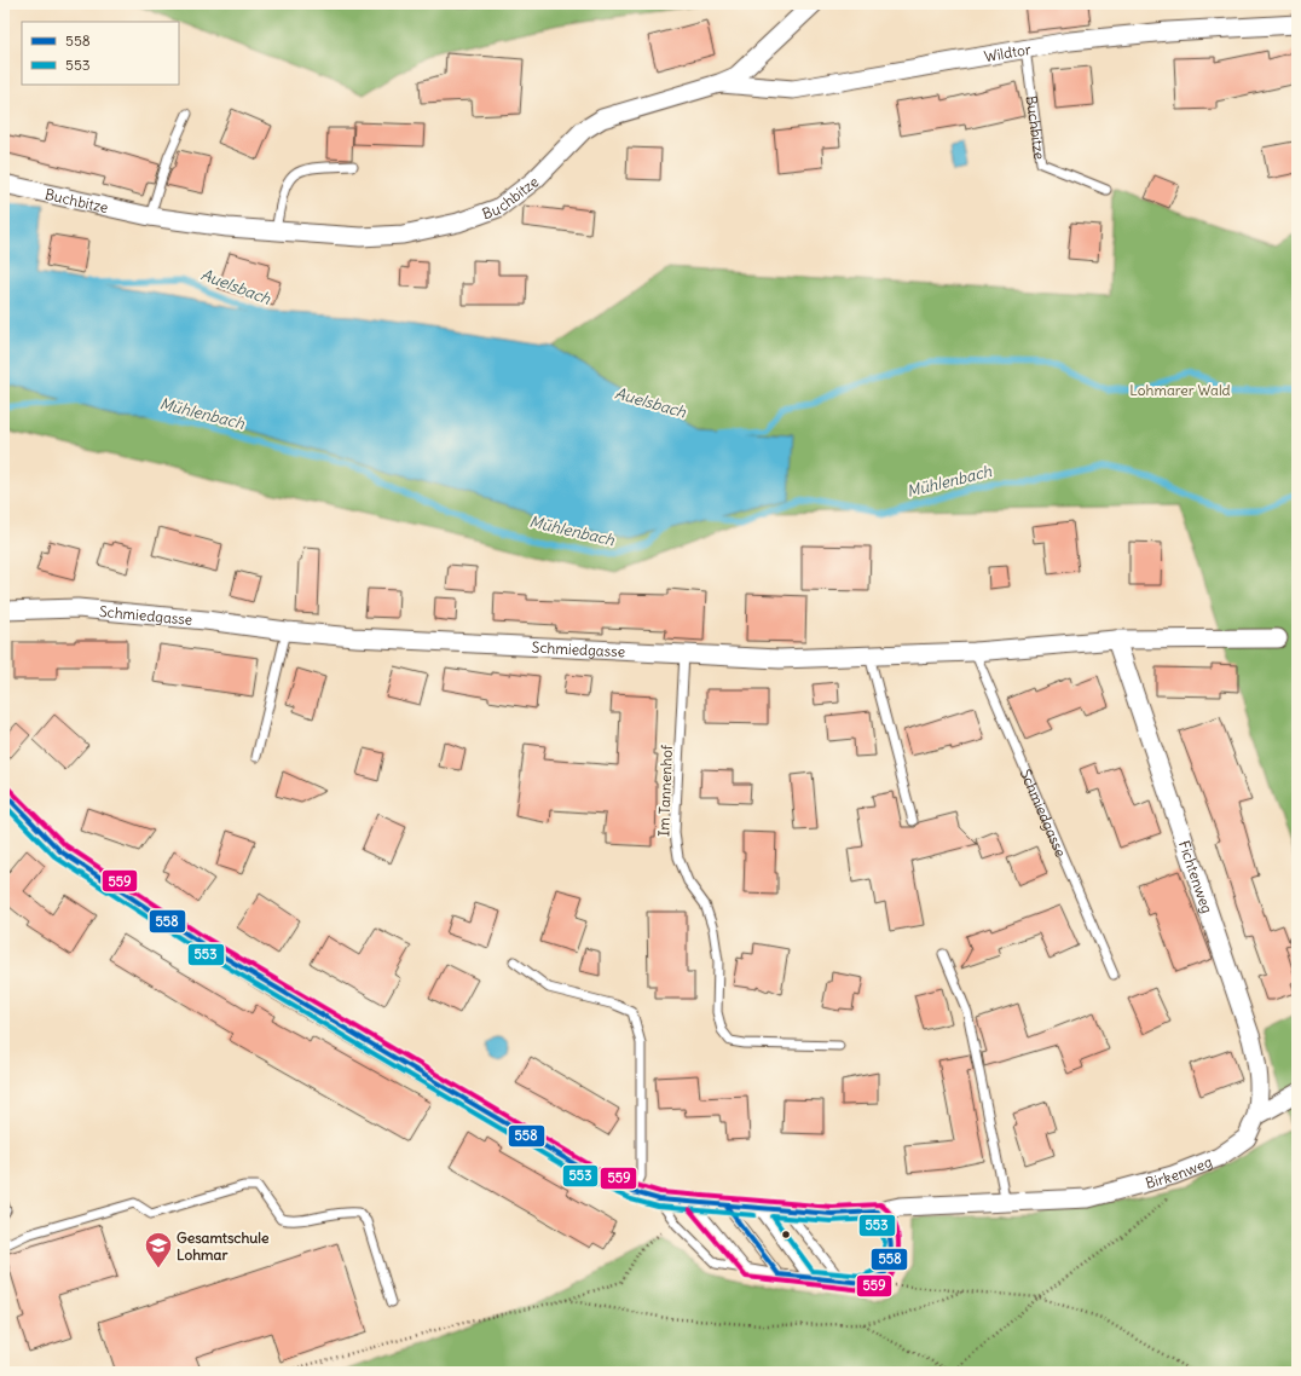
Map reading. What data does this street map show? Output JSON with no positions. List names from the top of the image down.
{
  "streets": {
    "street": [
      "Wildtor",
      "Buchbitze",
      "Schmiedgasse",
      "Fichtenweg",
      "Birkenweg"
    ],
    "lane": ["Im Tannenhof"]
  },
  "crossings": [
    ["Wildtor", "Buchbitze"],
    ["Schmiedgasse", "Im Tannenhof"],
    ["Schmiedgasse", "Fichtenweg"],
    ["Fichtenweg", "Birkenweg"]
  ],
  "water": ["Auelsbach", "Mühlenbach"],
  "parks": ["Lohmarer Wald"],
  "places": {
    "school or university": ["Gesamtschule Lohmar"]
  },
  "lines": ["transit line 559", "transit line 558", "transit line 553"],
  "legend": ["558", "553"]
}
